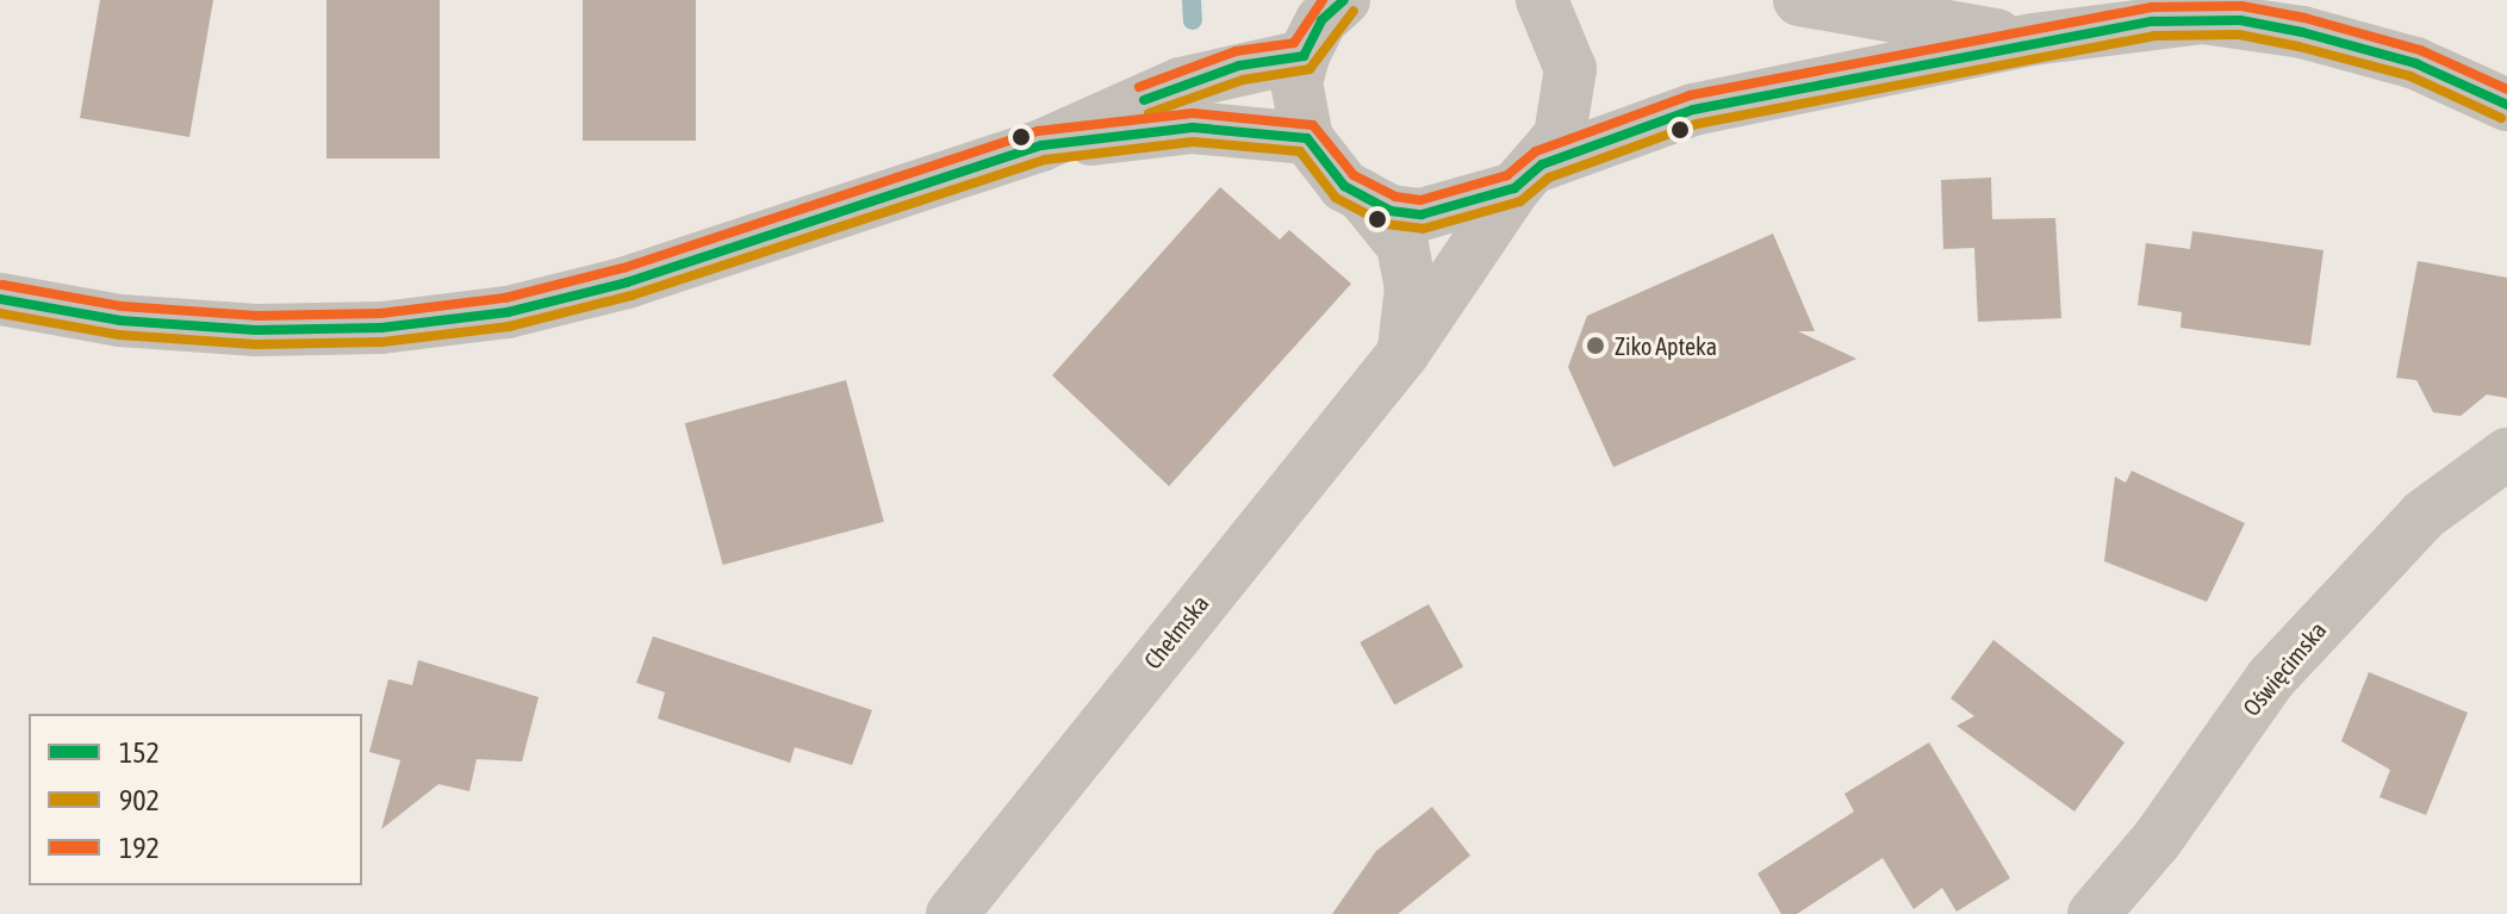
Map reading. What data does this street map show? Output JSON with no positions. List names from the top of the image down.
{
  "streets": {
    "street": ["Chełmska", "Oświęcimska"]
  },
  "places": ["Ziko Apteka"],
  "lines": ["transit line 152", "transit line 192", "transit line 902"],
  "legend": ["152", "902", "192"]
}
